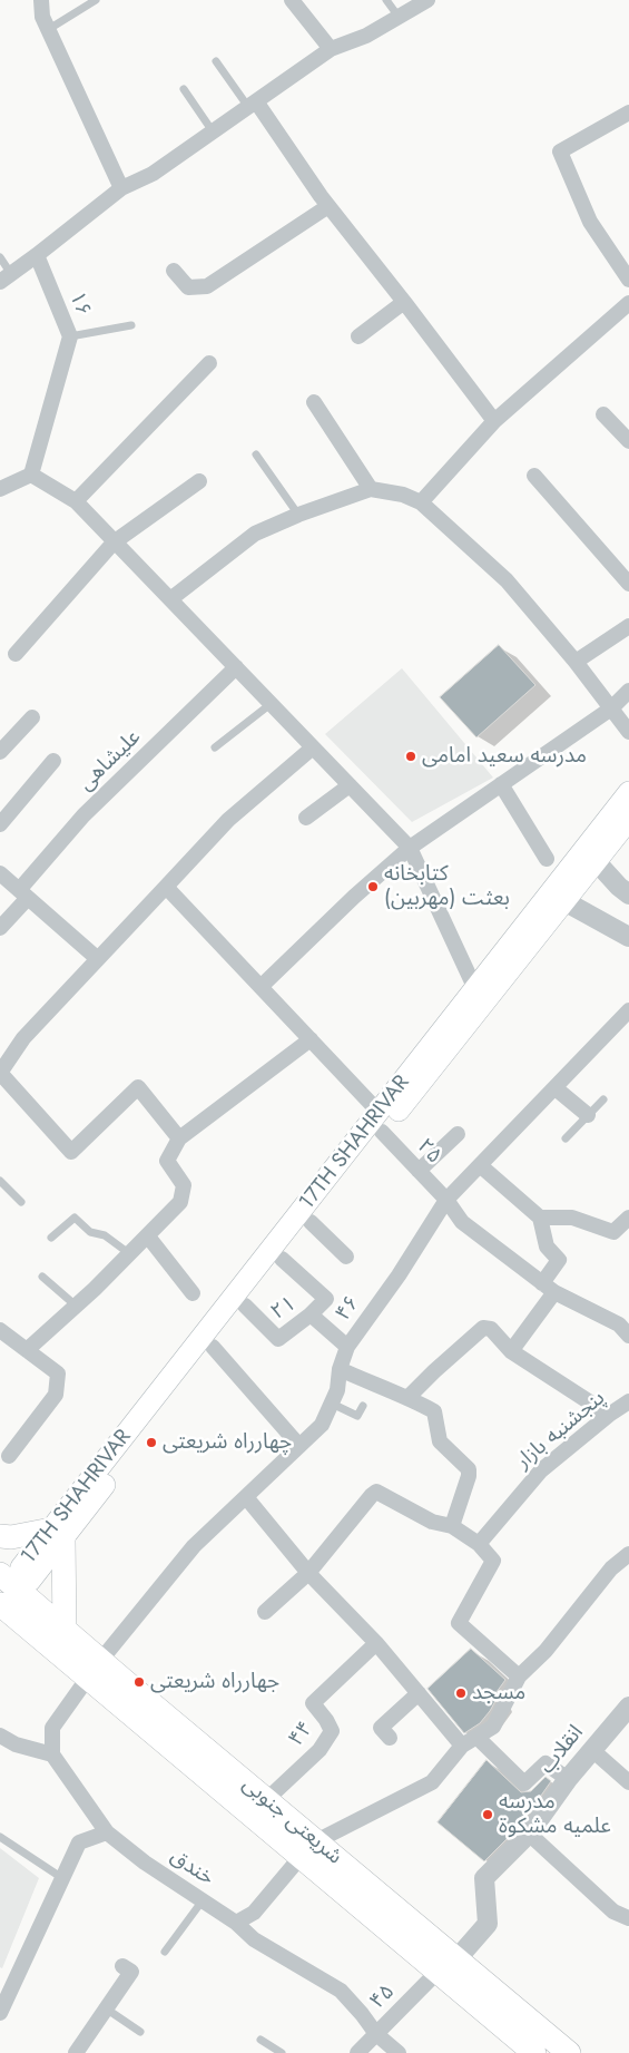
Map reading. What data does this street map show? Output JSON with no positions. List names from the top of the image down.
{
  "streets": {
    "main road": ["17TH SHAHRIVAR", "شریعتی جنوبی"],
    "street": [
      "۱۶",
      "علیشاهی",
      "۲۵",
      "۲۱",
      "۴۶",
      "پنجشنبه بازار",
      "۴۴",
      "انقلاب",
      "خندق",
      "۴۵"
    ]
  },
  "crossings": [
    ["17TH SHAHRIVAR", "۲۵"],
    ["17TH SHAHRIVAR", "۲۱"],
    ["17TH SHAHRIVAR", "شریعتی جنوبی"],
    ["۲۵", "۴۶"],
    ["۲۱", "۴۶"],
    ["۴۴", "شریعتی جنوبی"],
    ["انقلاب", "شریعتی جنوبی"],
    ["انقلاب", "۴۵"],
    ["شریعتی جنوبی", "۴۵"],
    ["خندق", "۴۵"]
  ],
  "places": [
    "مدرسه سعید امامی",
    "کتابخانه بعثت (مهربین)",
    "چهارراه شریعتی",
    "جهارراه شریعتی",
    "مسجد",
    "مدرسه علمیه مشکوة"
  ]
}
